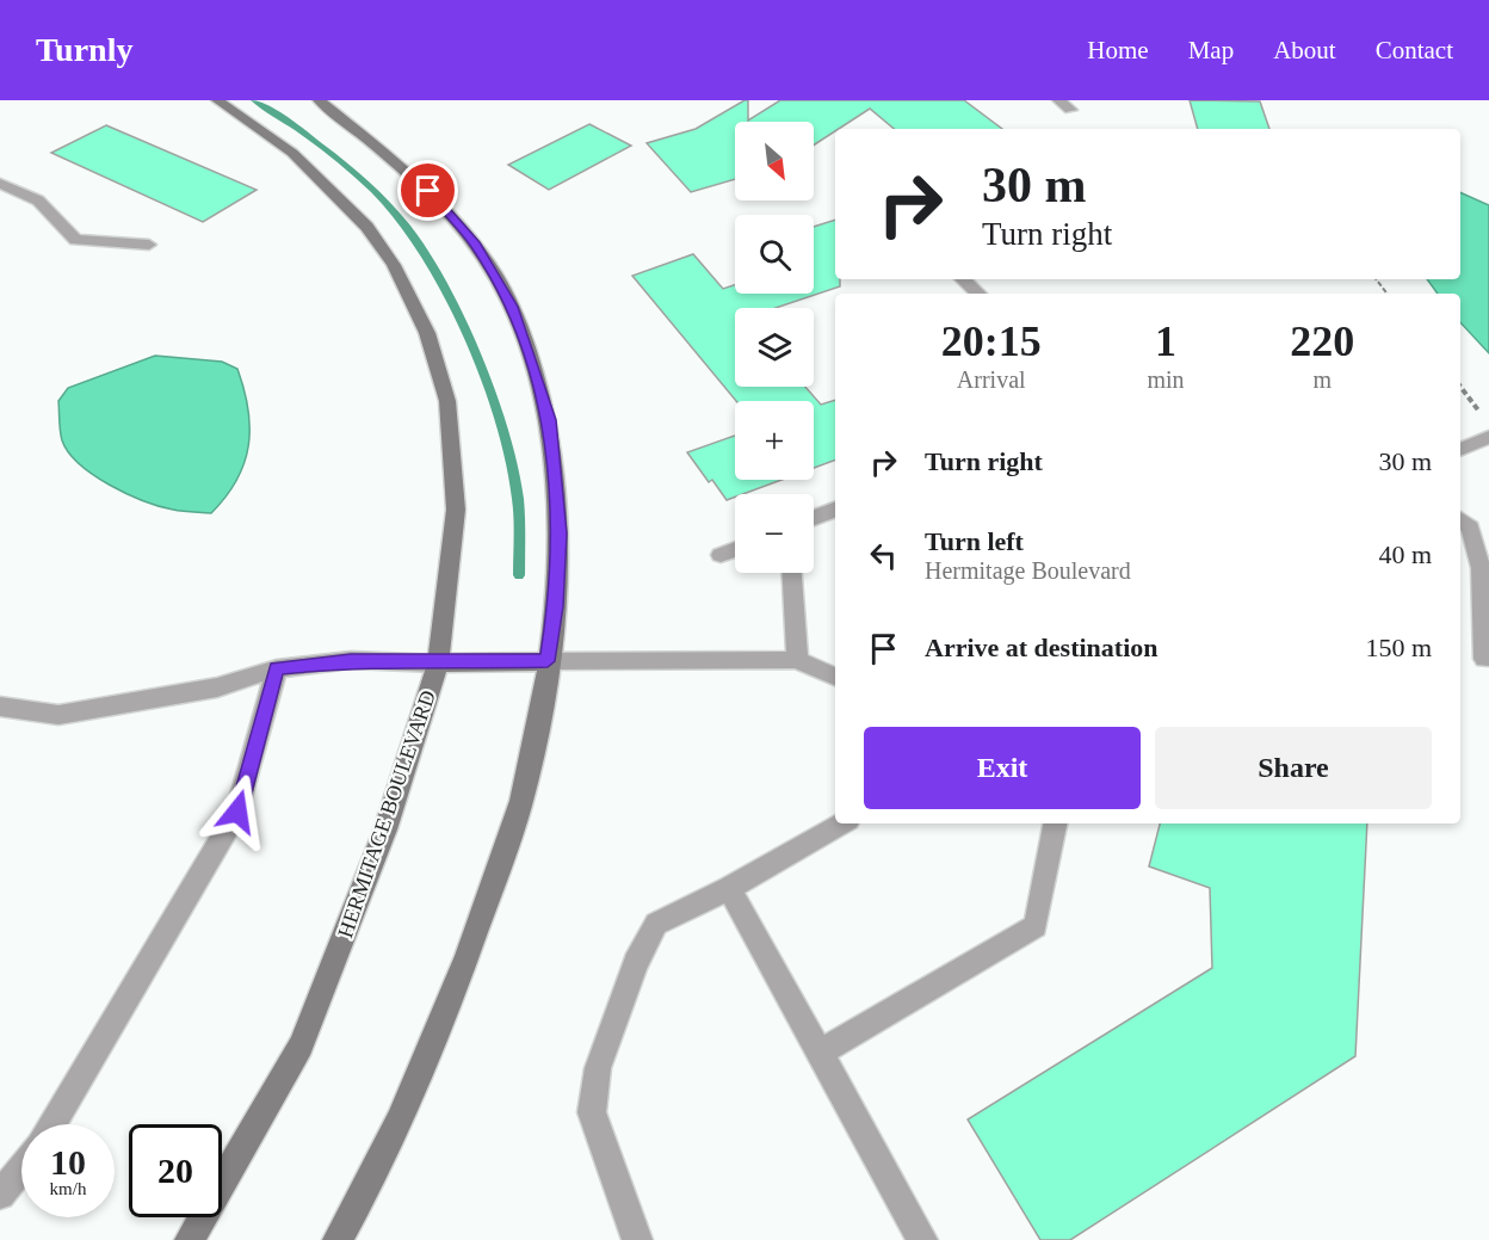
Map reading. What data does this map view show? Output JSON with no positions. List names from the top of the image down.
{
  "streets": {
    "street": ["HERMITAGE BOULEVARD"]
  },
  "north": "bottom right",
  "page": {
    "header": "Turnly",
    "nav": [
      "Home",
      "Map",
      "About",
      "Contact"
    ],
    "map_buttons": ["+", "−"],
    "turn": ["30 m", "Turn right"],
    "eta": [
      "20:15",
      "Arrival",
      "1",
      "min",
      "220",
      "m"
    ],
    "list": [
      {
        "name": "Turn right",
        "value": "30 m"
      },
      {
        "name": "Turn left",
        "note": "Hermitage Boulevard",
        "value": "40 m"
      },
      {
        "name": "Arrive at destination",
        "value": "150 m"
      }
    ],
    "buttons": ["Exit", "Share"],
    "speed": "10 km/h",
    "limit": "20"
  }
}
